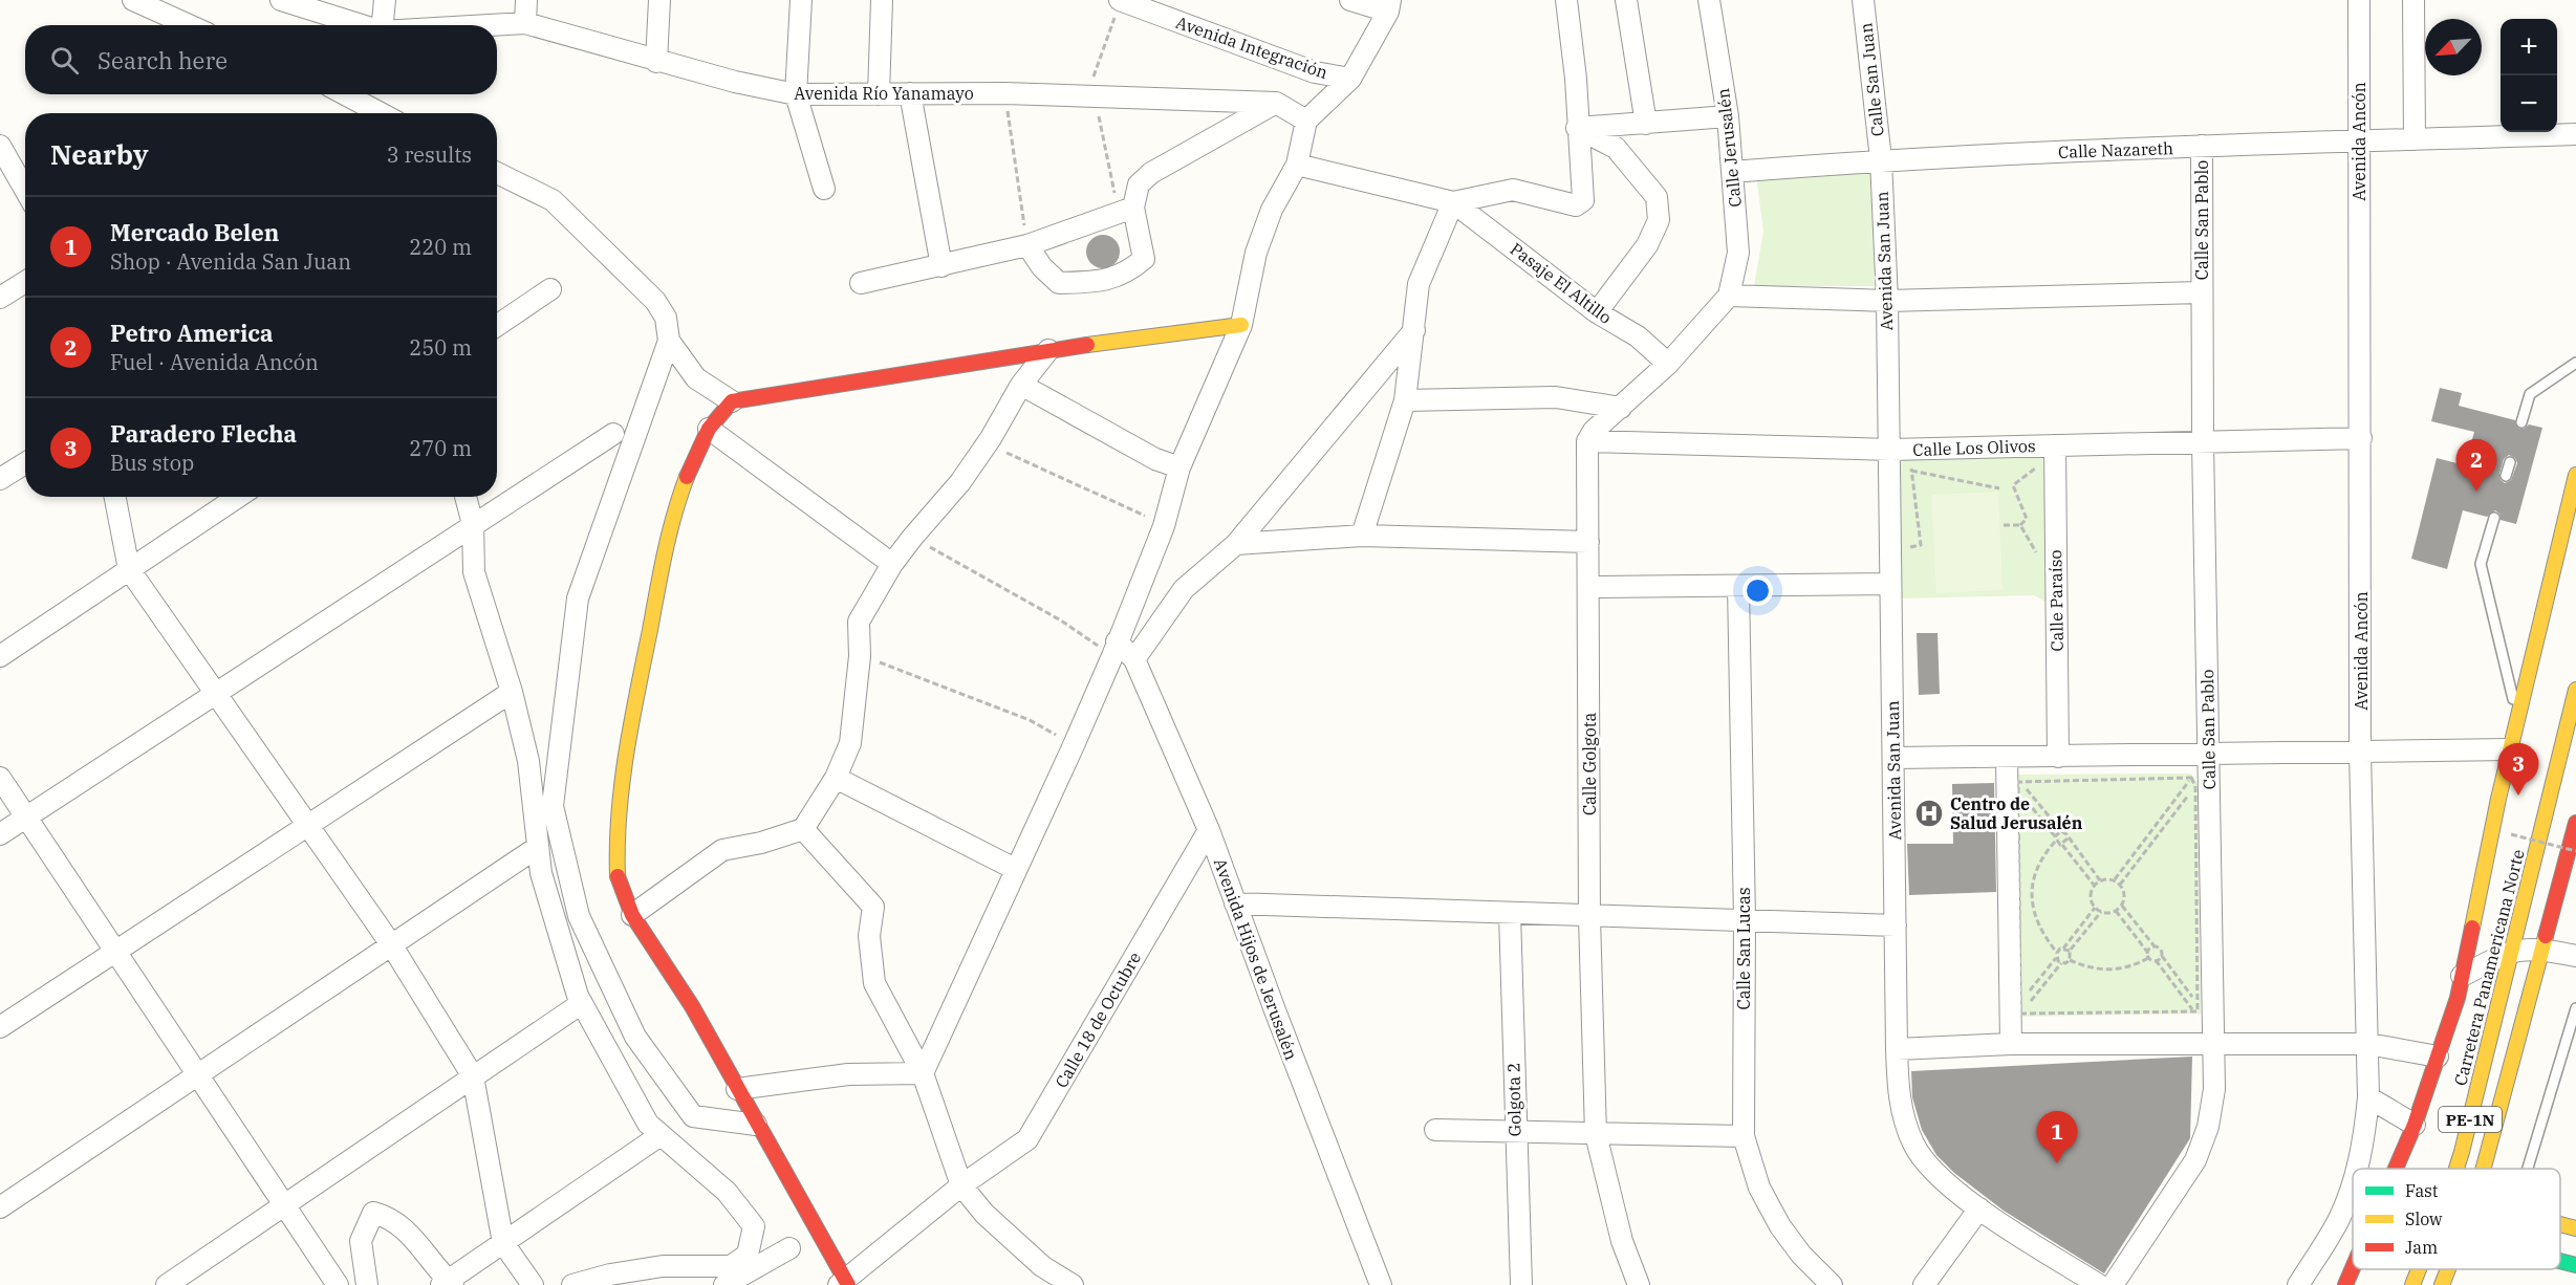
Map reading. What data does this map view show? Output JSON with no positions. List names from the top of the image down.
{
  "streets": {
    "main road": ["Carretera Panamericana Norte", "PE-1N"],
    "street": [
      "Avenida Integración",
      "Calle San Juan",
      "Avenida Río Yanamayo",
      "Avenida Ancón",
      "Calle Jerusalén",
      "Calle Nazareth",
      "Calle San Pablo",
      "Avenida San Juan",
      "Pasaje El Altillo",
      "Calle Los Olivos",
      "Calle Paraíso",
      "Calle Golgota",
      "Calle San Lucas",
      "Avenida Hijos de Jerusalén",
      "Calle 18 de Octubre",
      "Golgota 2"
    ]
  },
  "crossings": [
    ["Calle San Juan", "Calle Nazareth"],
    ["Calle San Juan", "Avenida San Juan"],
    ["Avenida Ancón", "Calle Nazareth"],
    ["Avenida Ancón", "Calle Los Olivos"],
    ["Calle Jerusalén", "Calle Nazareth"],
    ["Calle Nazareth", "Calle San Pablo"],
    ["Calle Nazareth", "Avenida San Juan"],
    ["Calle San Pablo", "Calle Los Olivos"],
    ["Avenida San Juan", "Calle Los Olivos"],
    ["Calle Los Olivos", "Calle Paraíso"],
    ["Calle Los Olivos", "Calle Golgota"],
    ["Avenida Hijos de Jerusalén", "Calle 18 de Octubre"]
  ],
  "places": {
    "hospital": ["Centro de Salud Jerusalén"]
  },
  "legend": ["Fast", "Slow", "Jam"],
  "north": "bottom left",
  "page": {
    "map_buttons": ["+", "−"],
    "search": "Search here",
    "heading": ["Nearby", "3 results"],
    "list": [
      {
        "mark": "1",
        "name": "Mercado Belen",
        "note": "Shop · Avenida San Juan",
        "value": "220 m"
      },
      {
        "mark": "2",
        "name": "Petro America",
        "note": "Fuel · Avenida Ancón",
        "value": "250 m"
      },
      {
        "mark": "3",
        "name": "Paradero Flecha",
        "note": "Bus stop",
        "value": "270 m"
      }
    ],
    "pins": ["2", "3", "1"]
  }
}
